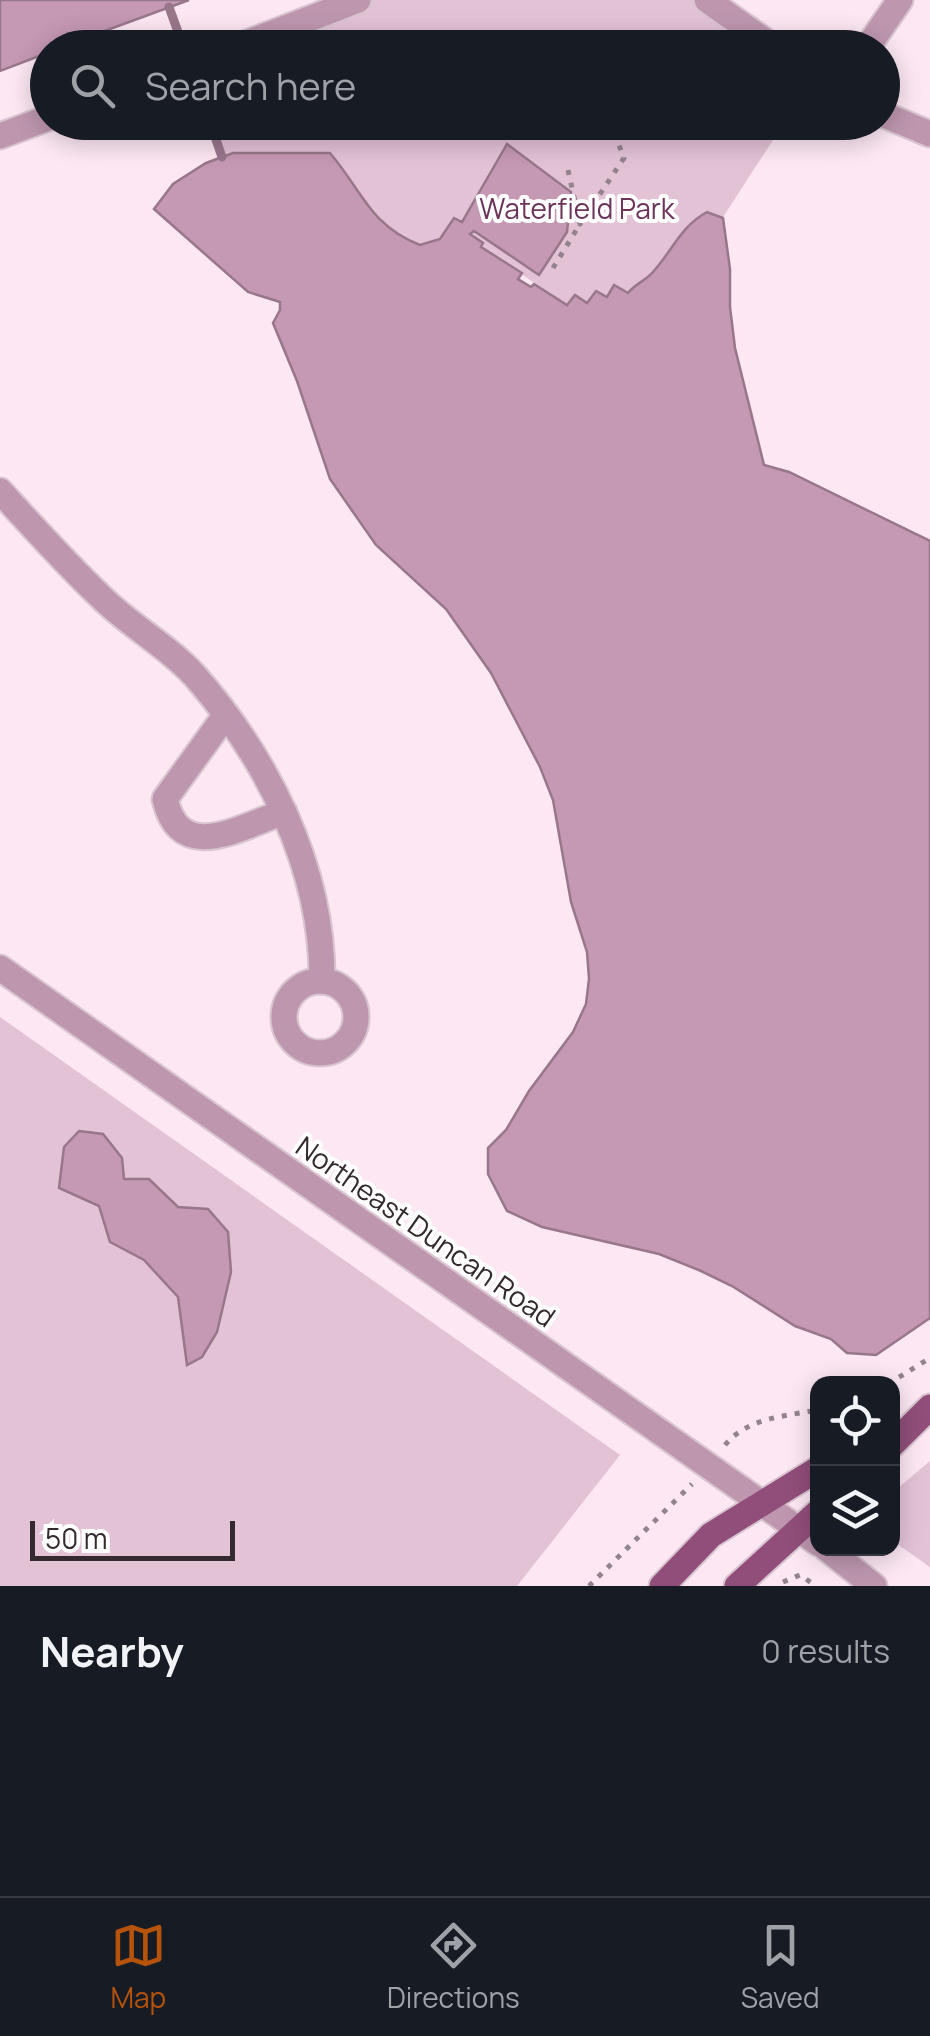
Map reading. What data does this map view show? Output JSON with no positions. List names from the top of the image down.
{
  "streets": {
    "street": ["Northeast Duncan Road"]
  },
  "parks": ["Waterfield Park"],
  "scale_bar": "50 m",
  "page": {
    "search": "Search here",
    "scale": "50 m",
    "heading": ["Nearby", "0 results"],
    "nav": ["Map", "Directions", "Saved"]
  }
}
